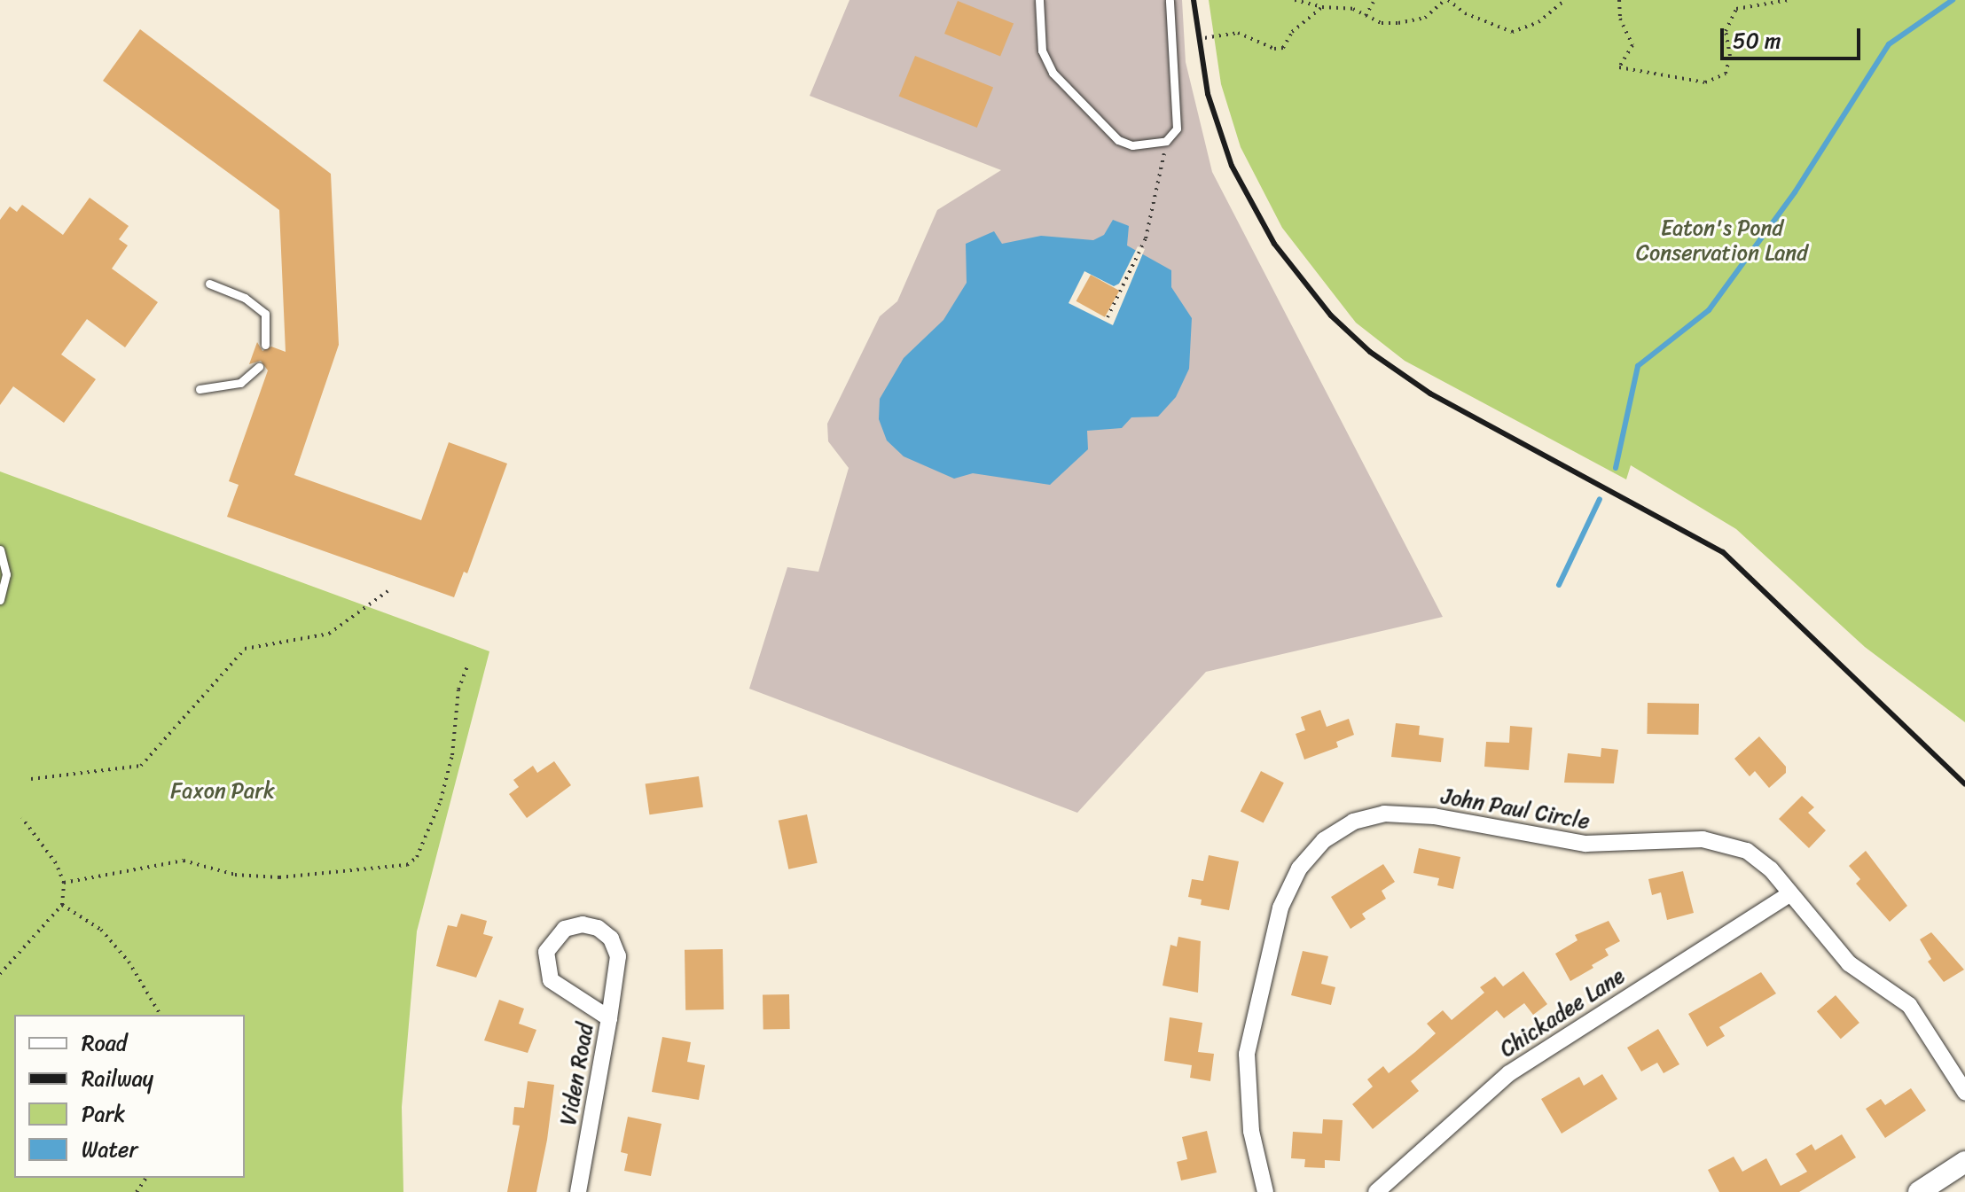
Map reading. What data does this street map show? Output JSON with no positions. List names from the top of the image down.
{
  "streets": {
    "street": ["John Paul Circle", "Chickadee Lane", "Viden Road"]
  },
  "crossings": [
    ["John Paul Circle", "Chickadee Lane"]
  ],
  "parks": ["Eaton's Pond Conservation Land", "Faxon Park"],
  "legend": [
    "Road",
    "Railway",
    "Park",
    "Water"
  ],
  "scale_bar": "50 m"
}
